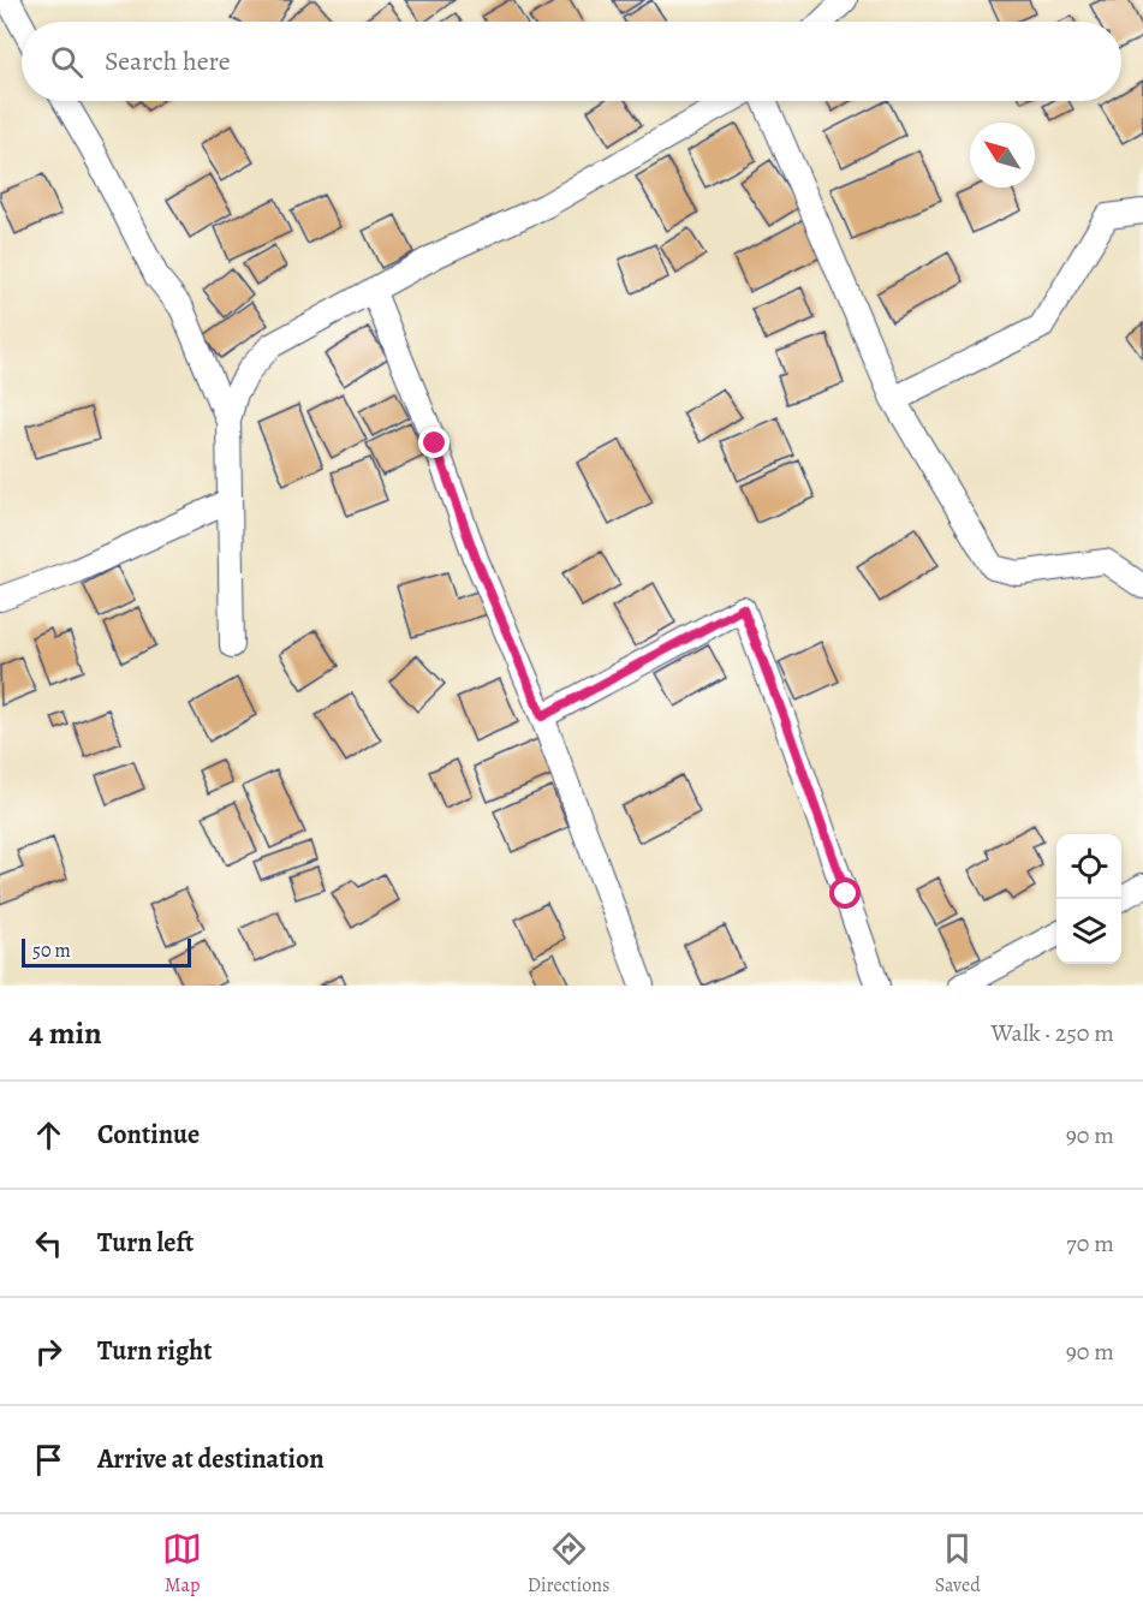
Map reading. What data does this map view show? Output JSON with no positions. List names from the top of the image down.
{
  "scale_bar": "50 m",
  "north": "top left",
  "page": {
    "search": "Search here",
    "scale": "50 m",
    "heading": ["4 min", "Walk · 250 m"],
    "list": [
      ["Continue", "90 m"],
      ["Turn left", "70 m"],
      ["Turn right", "90 m"],
      "Arrive at destination"
    ],
    "nav": ["Map", "Directions", "Saved"]
  }
}
